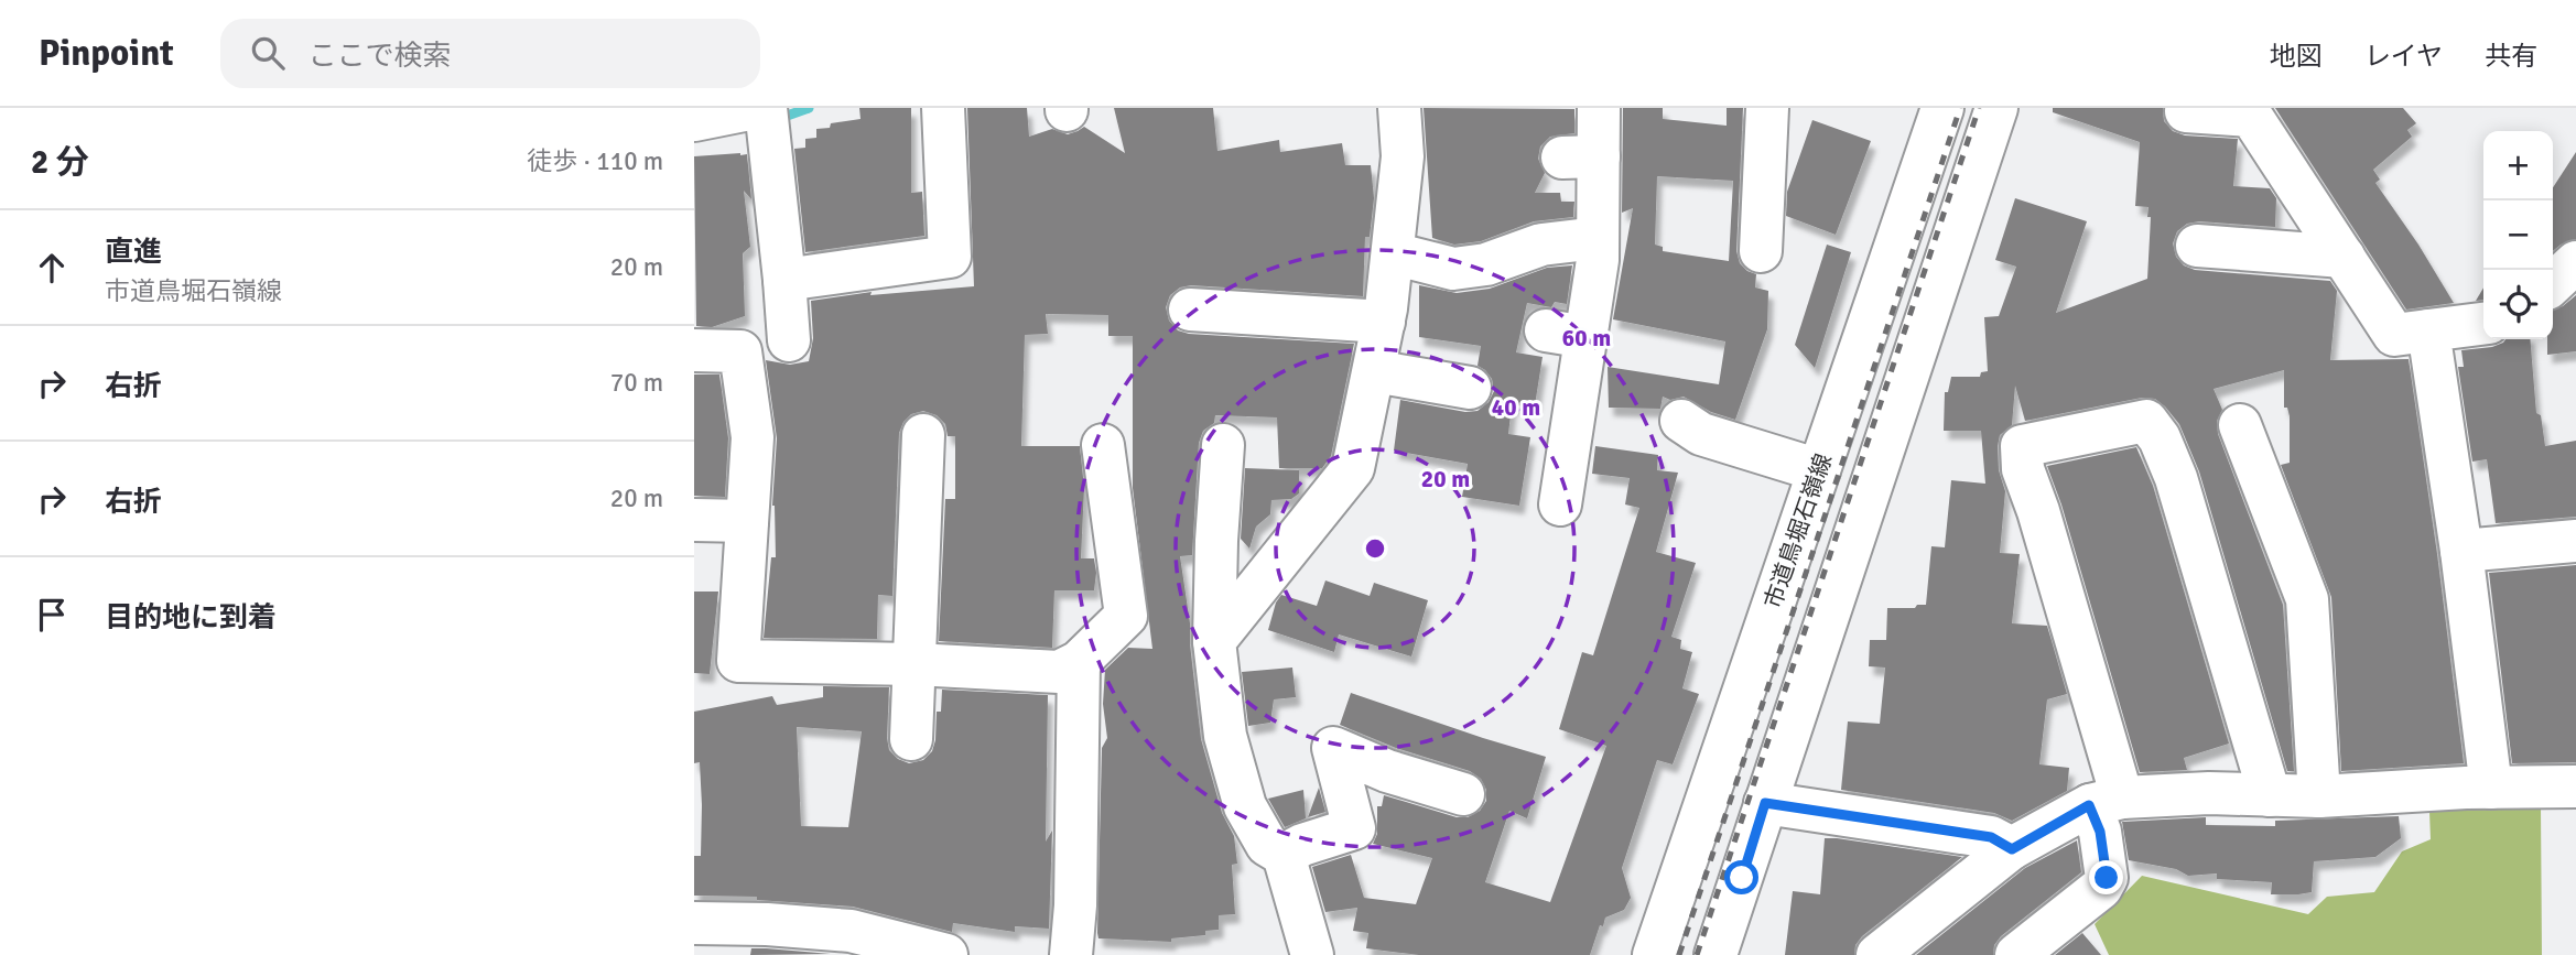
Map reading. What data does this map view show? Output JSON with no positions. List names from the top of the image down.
{
  "streets": {
    "street": ["市道鳥堀石嶺線"]
  },
  "page": {
    "header": "Pinpoint",
    "search": "ここで検索",
    "nav": ["地図", "レイヤ", "共有"],
    "heading": ["2 分", "徒歩 · 110 m"],
    "map_buttons": ["+", "−"],
    "list": [
      ["直進", "市道鳥堀石嶺線", "20 m"],
      ["右折", "70 m"],
      ["右折", "20 m"],
      "目的地に到着"
    ]
  },
  "rings": ["60 m", "40 m", "20 m"]
}
